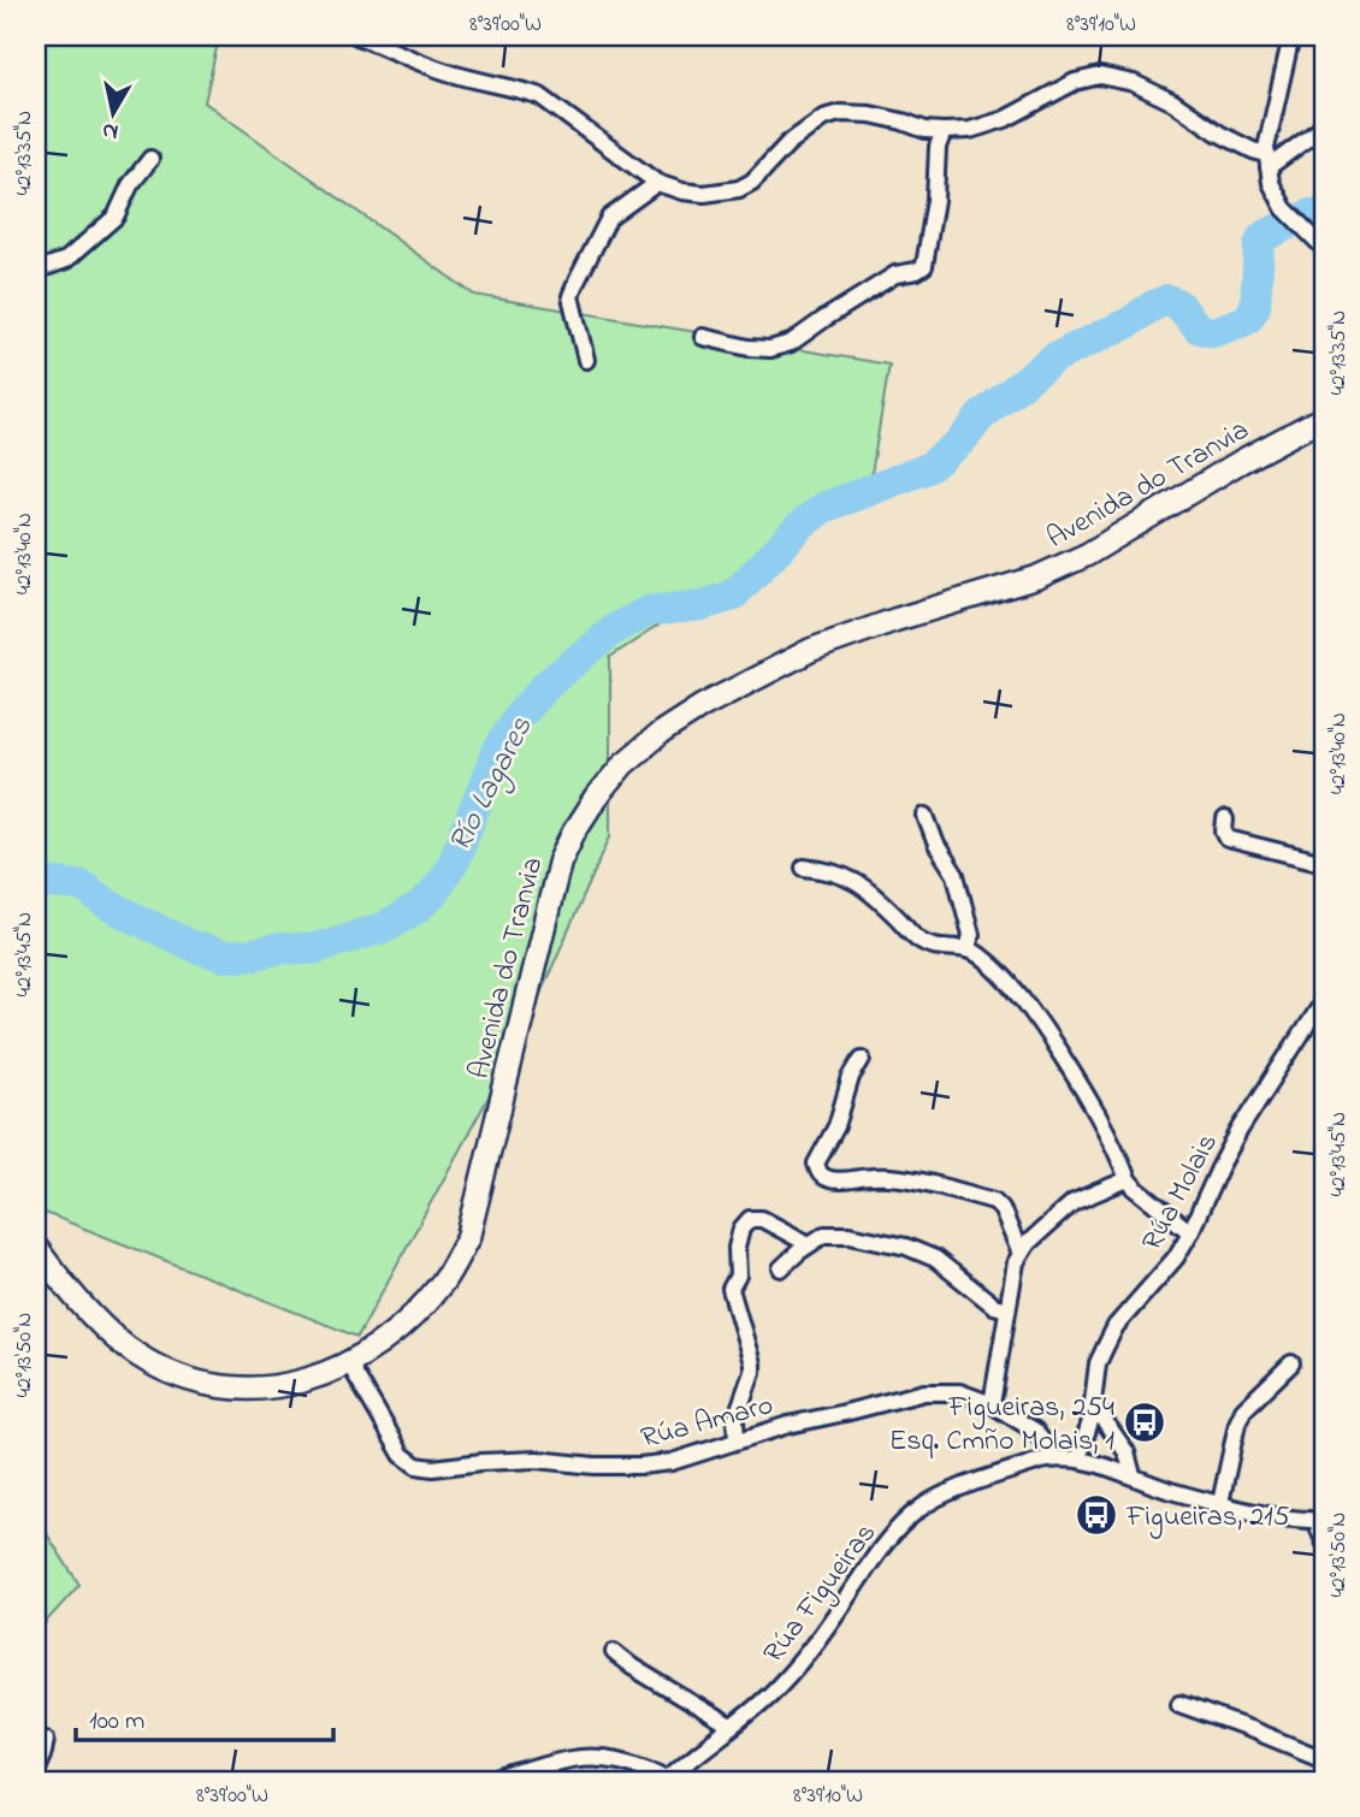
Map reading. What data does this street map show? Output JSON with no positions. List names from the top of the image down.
{
  "streets": {
    "main road": ["Avenida do Tranvia"],
    "street": ["Rúa Molais", "Rúa Amaro", "Rúa Figueiras"]
  },
  "crossings": [
    ["Avenida do Tranvia", "Rúa Amaro"],
    ["Rúa Molais", "Rúa Figueiras"],
    ["Rúa Amaro", "Rúa Figueiras"]
  ],
  "water": ["Río Lagares"],
  "places": {
    "bus stop": ["Figueiras, 254 Esq. Cmño Molais, 1", "Figueiras, 215"]
  },
  "scale_bar": "100 m",
  "north": "bottom",
  "coordinates": [
    "8°39'00\"W",
    "8°39'10\"W",
    "42°13'35\"N",
    "42°13'40\"N",
    "42°13'45\"N",
    "42°13'50\"N"
  ]
}
